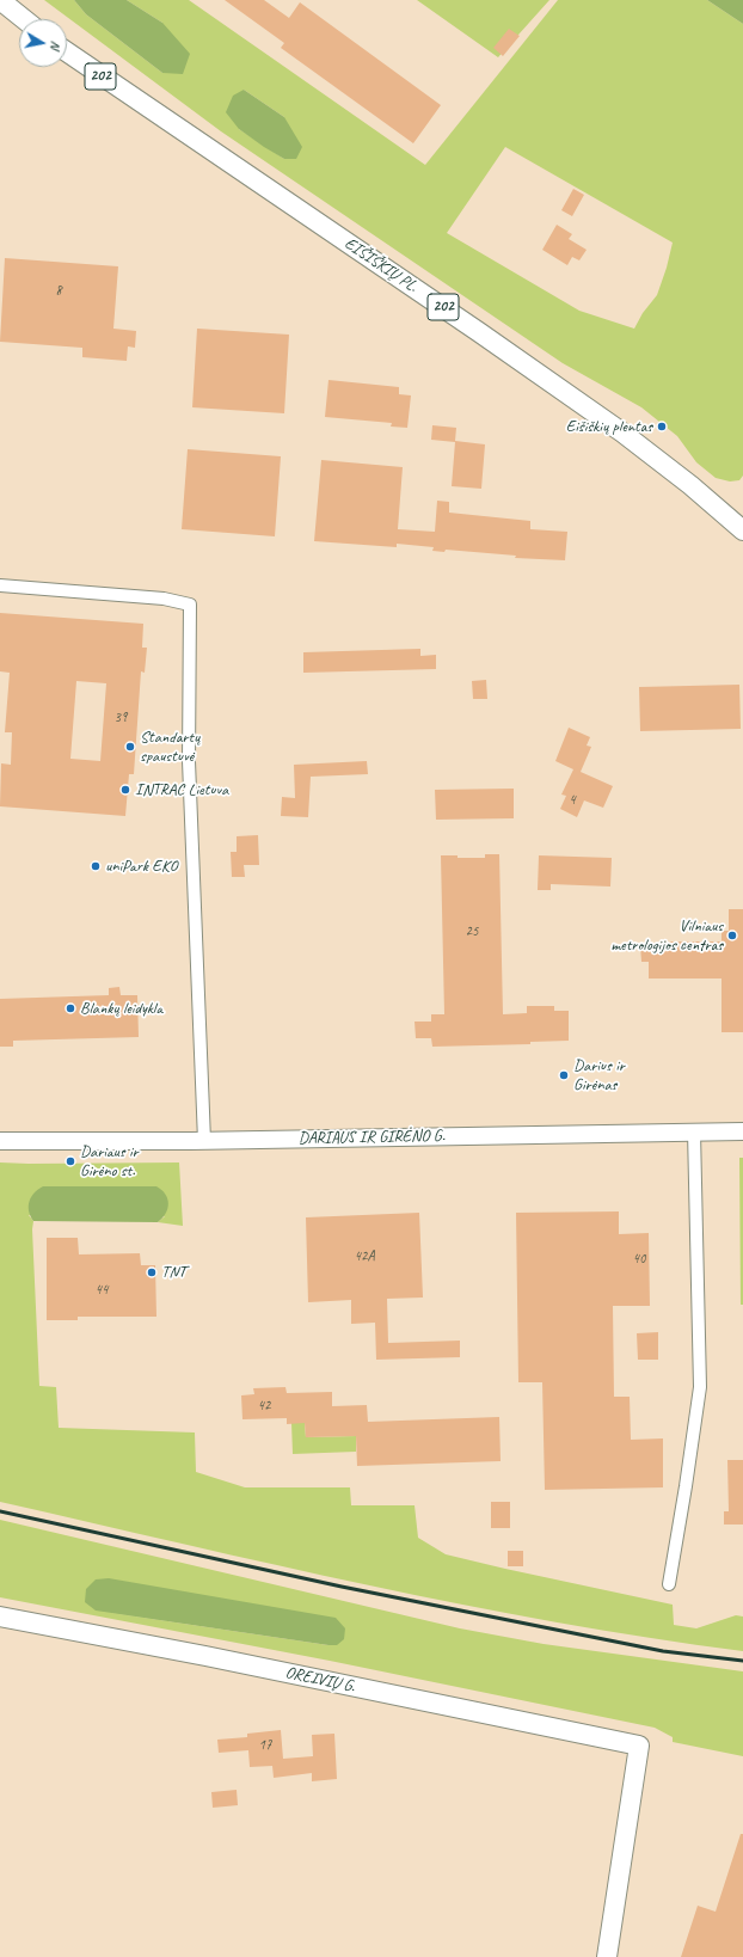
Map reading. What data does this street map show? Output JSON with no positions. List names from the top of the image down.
{
  "streets": {
    "main road": [
      "202",
      "EIŠIŠKIŲ PL.",
      "DARIAUS IR GIRĖNO G.",
      "OREIVIŲ G."
    ]
  },
  "places": [
    "Eišiškių plentas",
    "Standartų spaustuvė",
    "INTRAC Lietuva",
    "uniPark EKO",
    "Vilniaus metrologijos centras",
    "Blankų leidykla",
    "Darius ir Girėnas",
    "Dariaus ir Girėno st.",
    "TNT"
  ],
  "house_numbers": [
    "8",
    "39",
    "4",
    "25",
    "42A",
    "40",
    "44",
    "42",
    "17"
  ],
  "north": "right"
}
